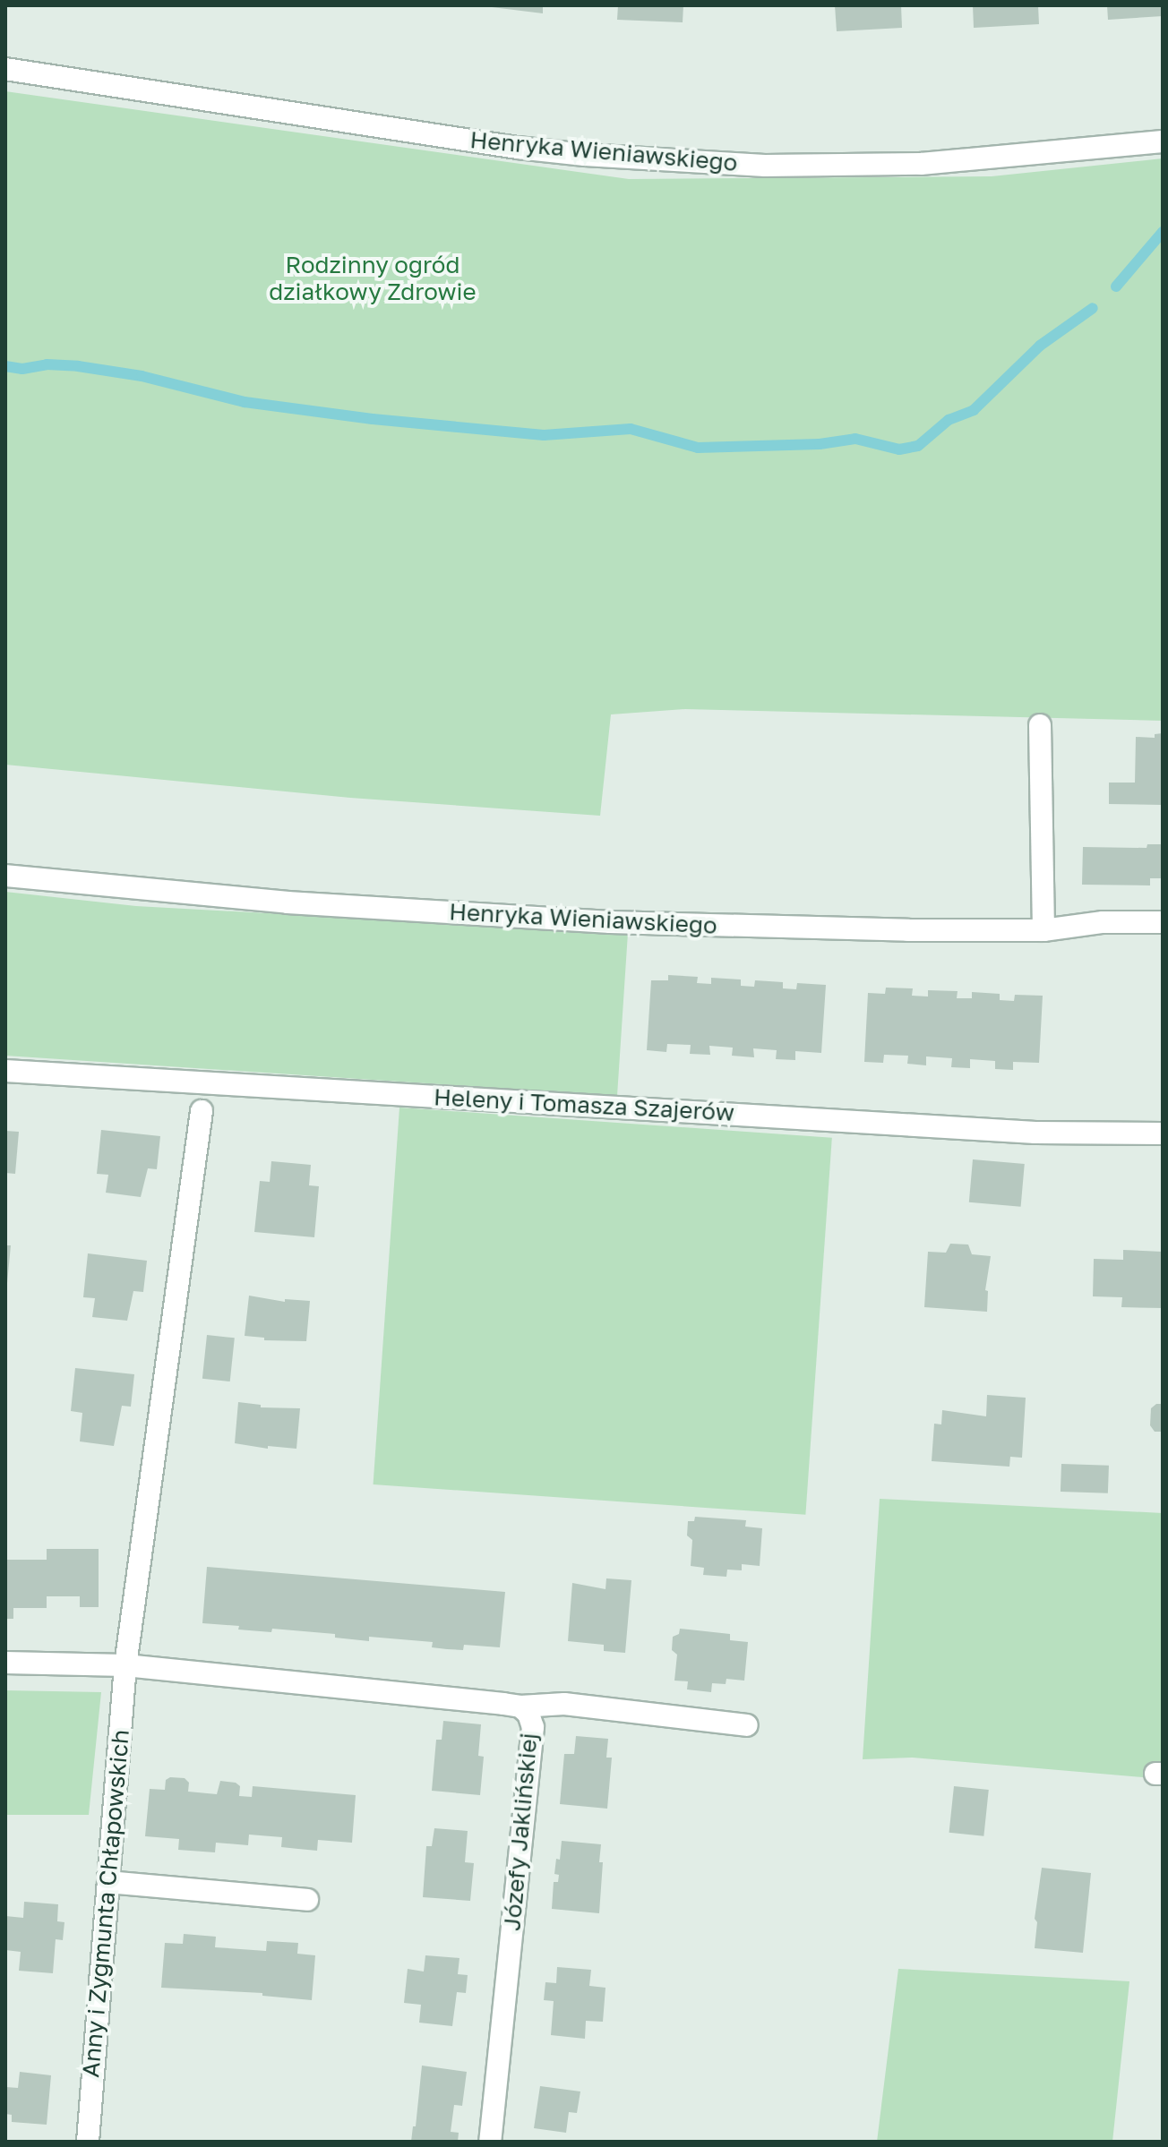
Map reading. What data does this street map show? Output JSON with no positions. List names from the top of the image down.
{
  "streets": {
    "street": [
      "Henryka Wieniawskiego",
      "Heleny i Tomasza Szajerów",
      "Józefy Jaklińskiej",
      "Anny i Zygmunta Chłapowskich"
    ]
  },
  "crossings": [
    ["Józefy Jaklińskiej", "Anny i Zygmunta Chłapowskich"]
  ],
  "parks": ["Rodzinny ogród działkowy Zdrowie"]
}
